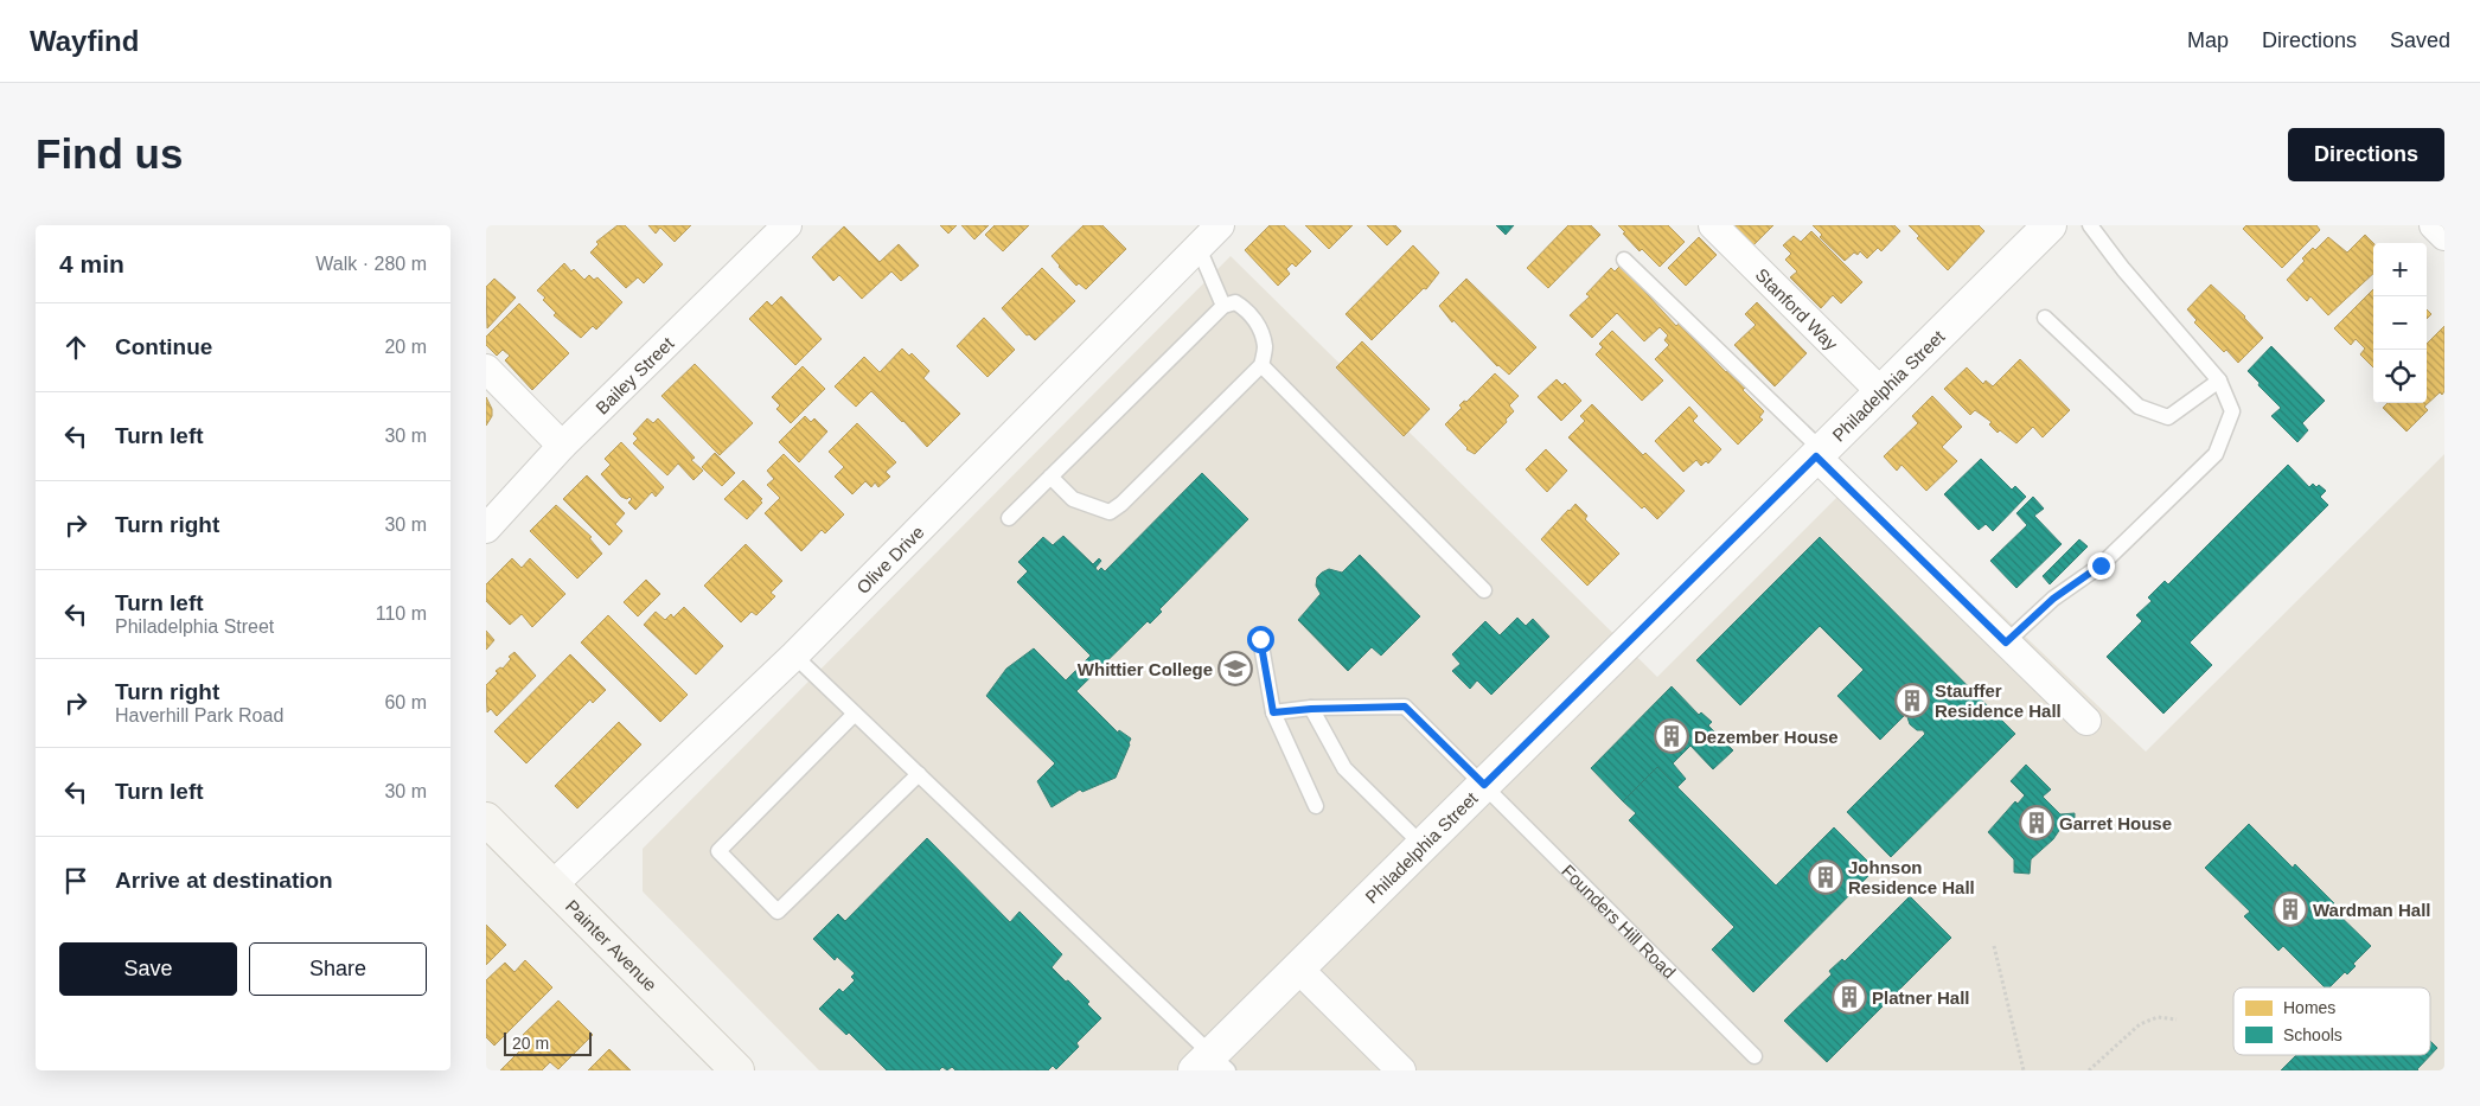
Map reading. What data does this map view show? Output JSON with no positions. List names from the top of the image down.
{
  "streets": {
    "main road": ["Painter Avenue"],
    "street": [
      "Stanford Way",
      "Bailey Street",
      "Philadelphia Street",
      "Olive Drive"
    ],
    "lane": ["Founders Hill Road"]
  },
  "crossings": [
    ["Stanford Way", "Philadelphia Street"],
    ["Philadelphia Street", "Founders Hill Road"],
    ["Olive Drive", "Painter Avenue"]
  ],
  "places": {
    "school or university": ["Whittier College"],
    "building": [
      "Stauffer Residence Hall",
      "Dezember House",
      "Garret House",
      "Johnson Residence Hall",
      "Wardman Hall",
      "Platner Hall"
    ]
  },
  "legend": ["Homes", "Schools"],
  "scale_bar": "20 m",
  "page": {
    "header": "Wayfind",
    "nav": ["Map", "Directions", "Saved"],
    "buttons": [
      "Directions",
      ["Save", "Share"]
    ],
    "title": "Find us",
    "heading": ["4 min", "Walk · 280 m"],
    "map_buttons": ["+", "−"],
    "list": [
      ["Continue", "20 m"],
      ["Turn left", "30 m"],
      ["Turn right", "30 m"],
      ["Turn left", "Philadelphia Street", "110 m"],
      ["Turn right", "Haverhill Park Road", "60 m"],
      ["Turn left", "30 m"],
      "Arrive at destination"
    ],
    "scale": "20 m"
  }
}
